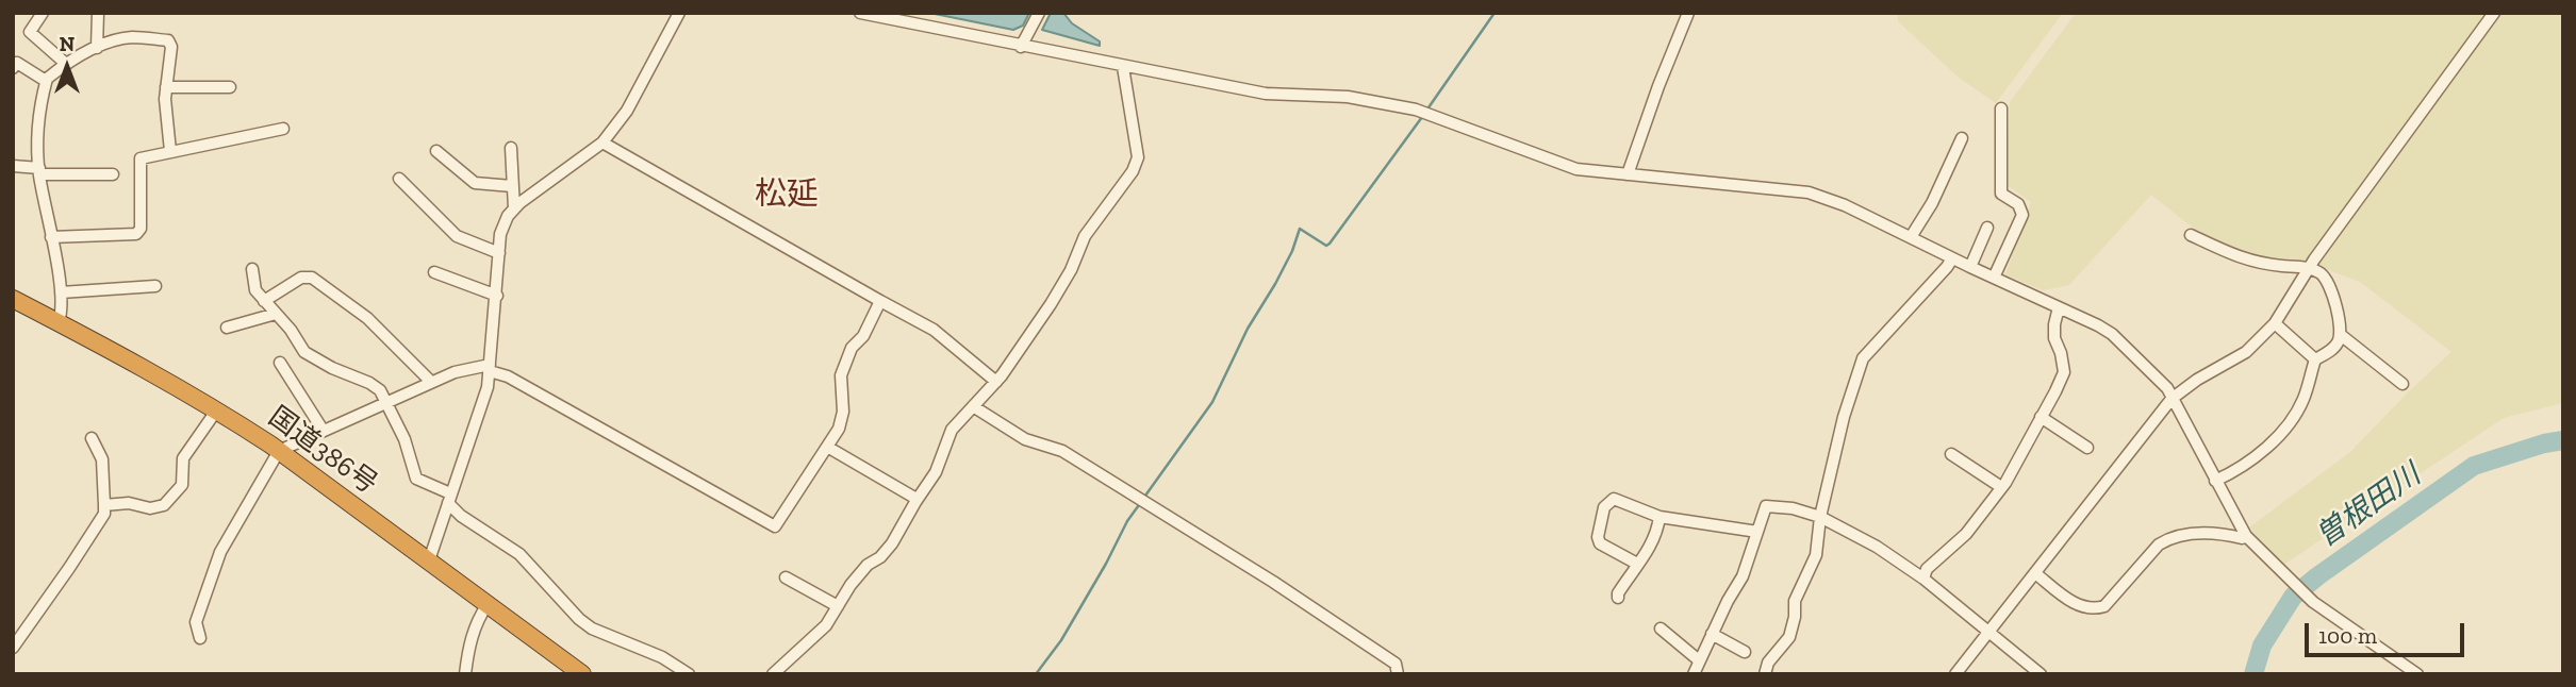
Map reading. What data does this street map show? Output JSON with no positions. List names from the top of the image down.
{
  "streets": {
    "highway": ["国道386号"]
  },
  "districts": ["松延"],
  "water": ["曽根田川"],
  "scale_bar": "100 m",
  "north": "top"
}
